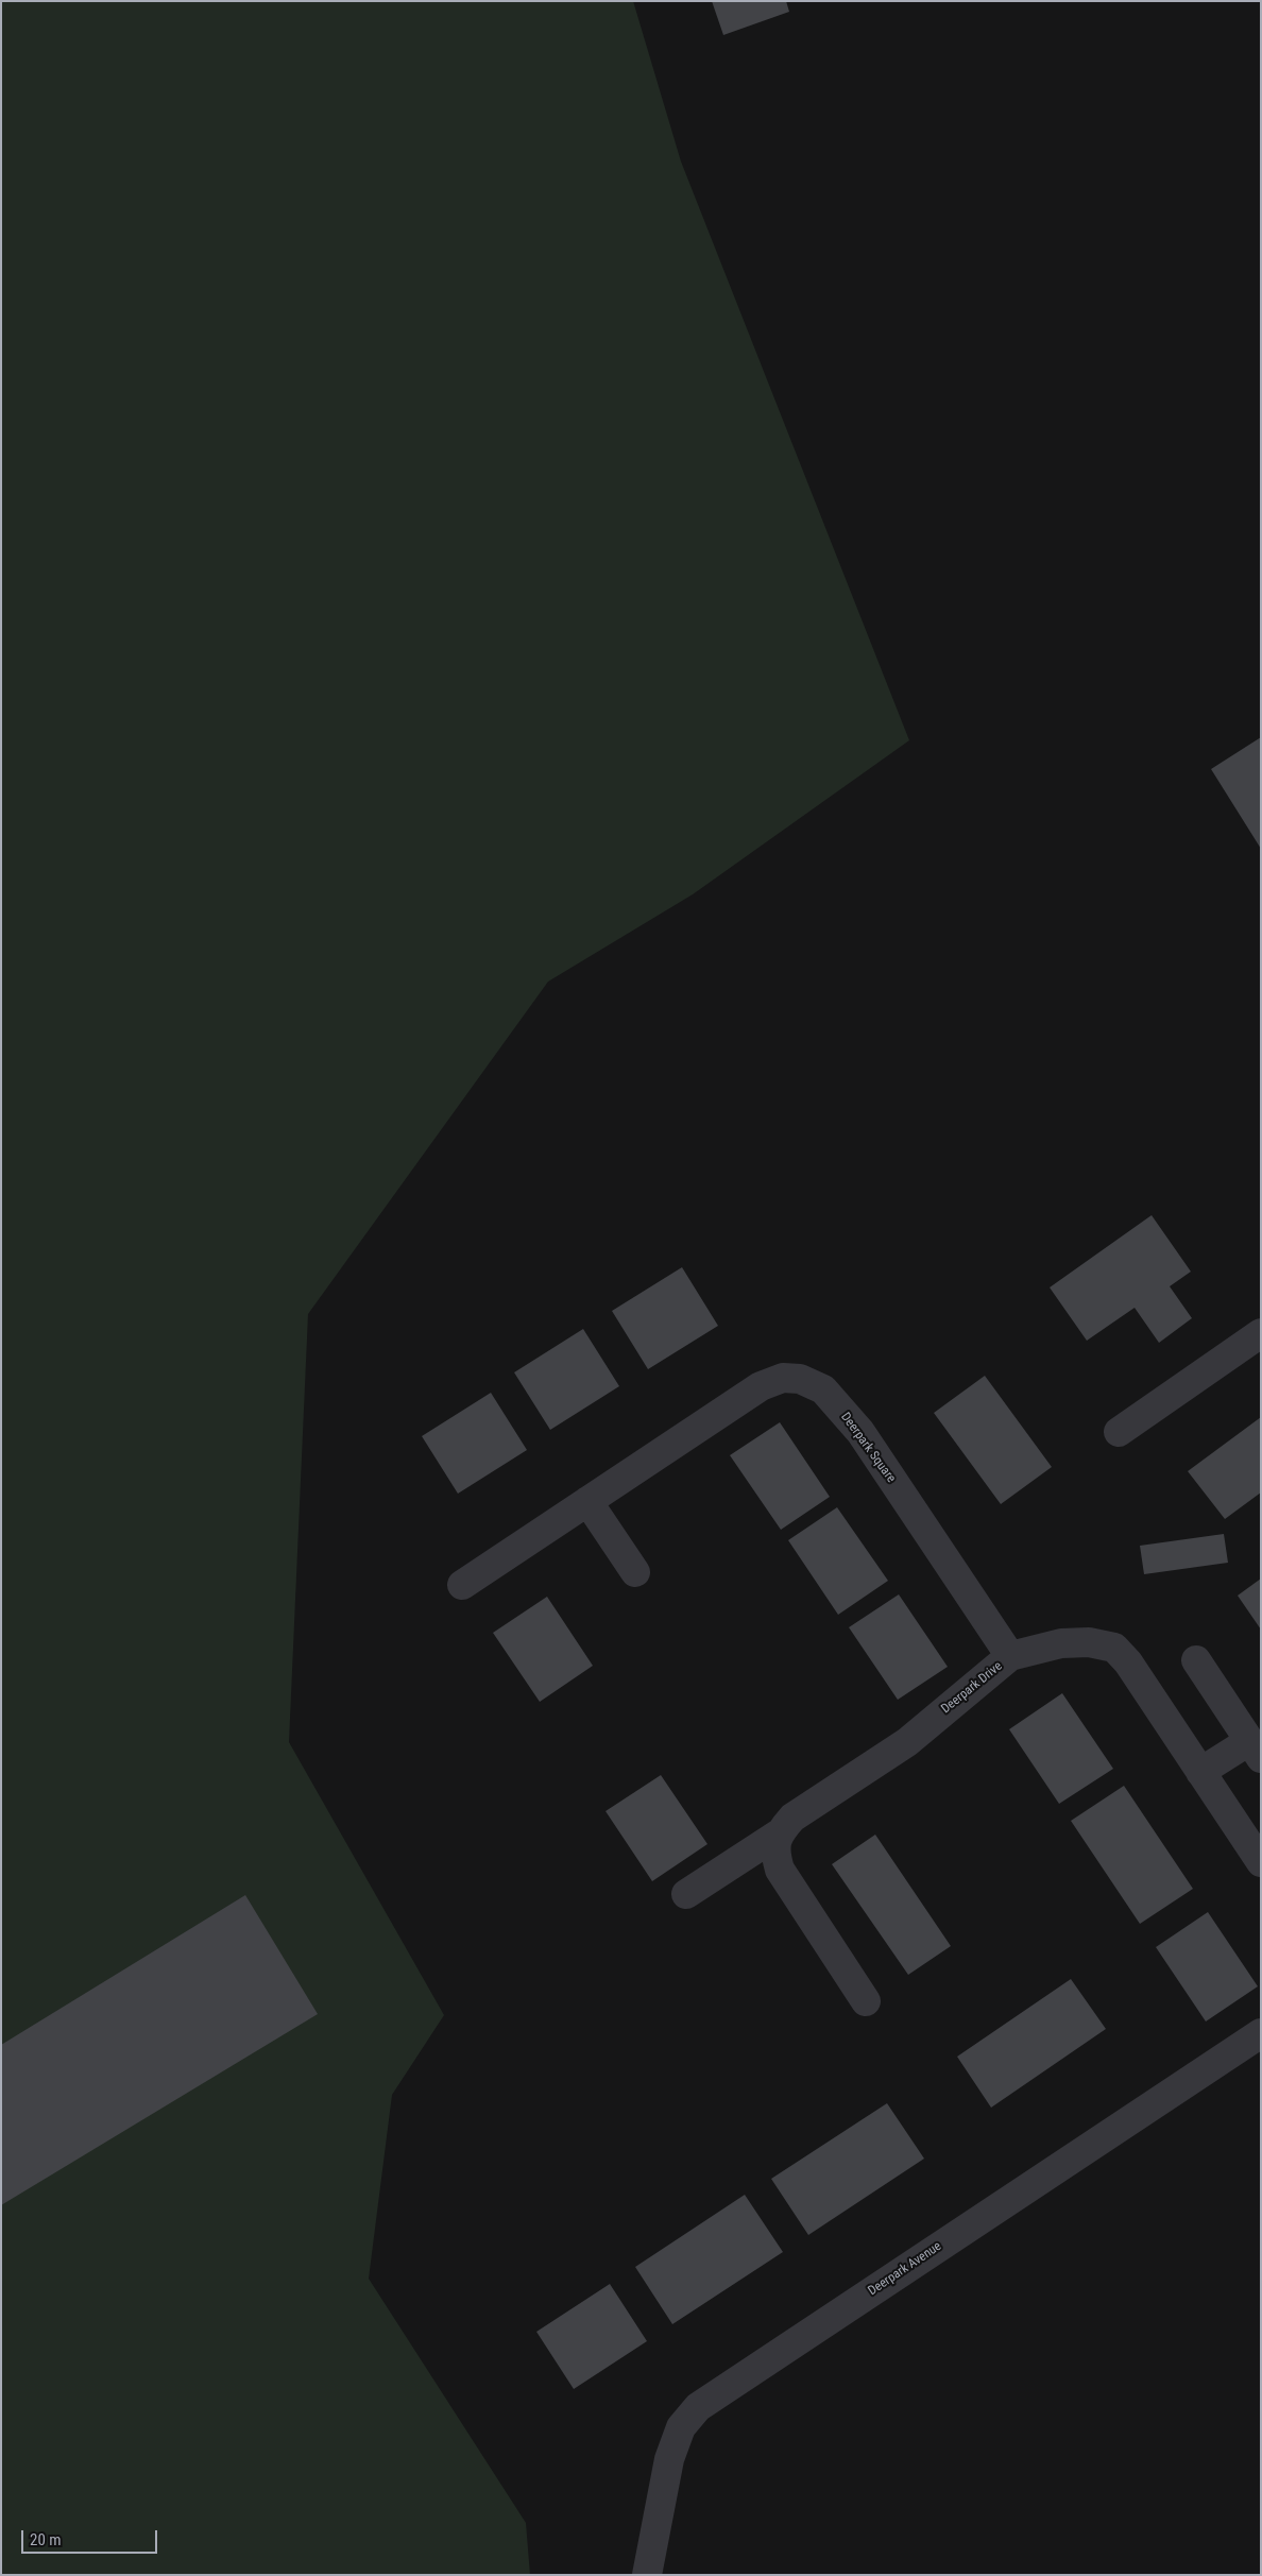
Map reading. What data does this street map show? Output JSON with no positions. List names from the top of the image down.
{
  "streets": {
    "street": ["Deerpark Square", "Deerpark Drive", "Deerpark Avenue"]
  },
  "crossings": [
    ["Deerpark Square", "Deerpark Drive"]
  ],
  "scale_bar": "20 m"
}
